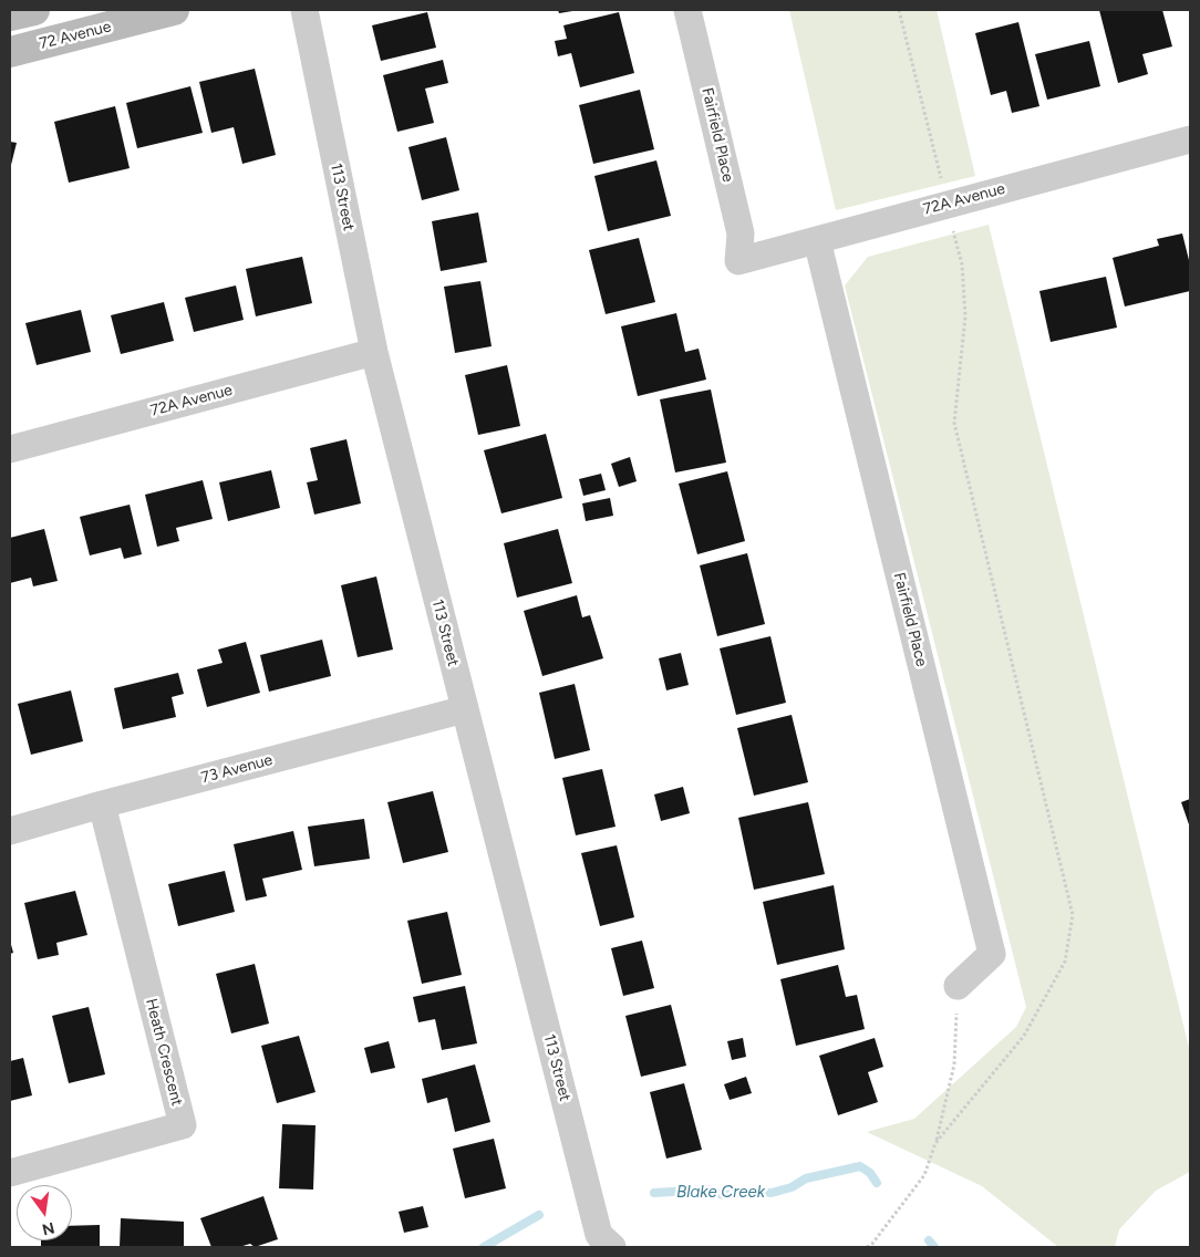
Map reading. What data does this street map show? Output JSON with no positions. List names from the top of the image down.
{
  "streets": {
    "main road": ["72 Avenue"],
    "street": [
      "Fairfield Place",
      "113 Street",
      "72A Avenue",
      "73 Avenue",
      "Heath Crescent"
    ]
  },
  "crossings": [
    ["Fairfield Place", "72A Avenue"],
    ["113 Street", "72A Avenue"],
    ["113 Street", "73 Avenue"],
    ["73 Avenue", "Heath Crescent"]
  ],
  "water": ["Blake Creek"],
  "north": "bottom"
}
